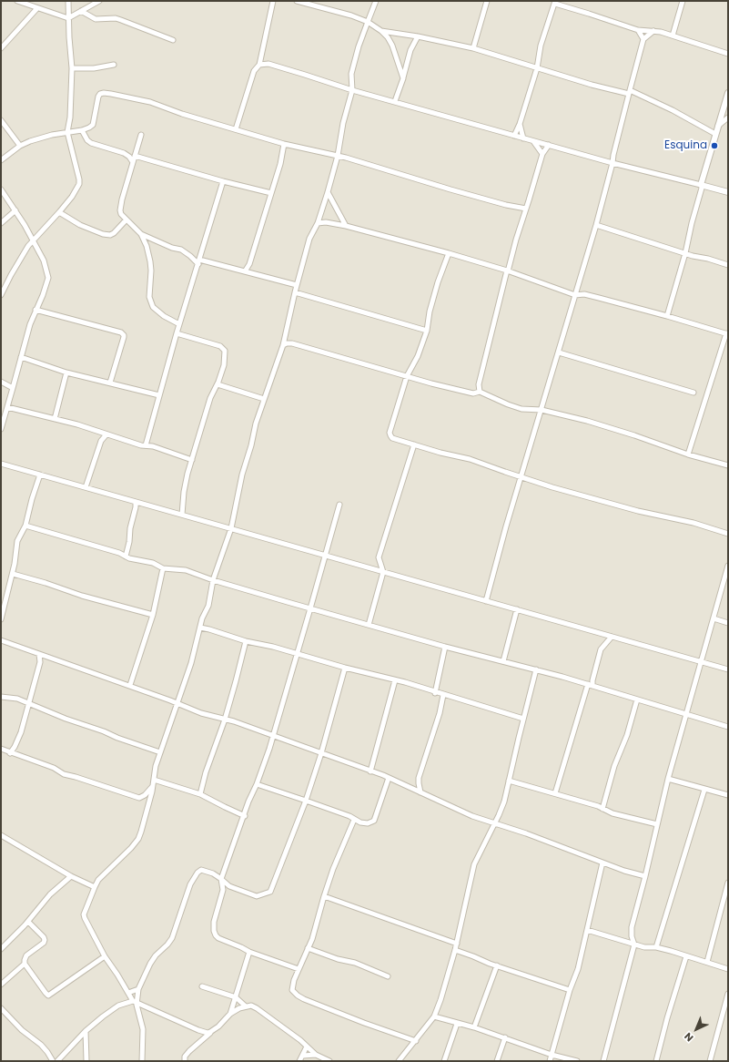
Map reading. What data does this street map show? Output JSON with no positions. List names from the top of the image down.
{
  "places": ["Esquina"],
  "north": "bottom left"
}
